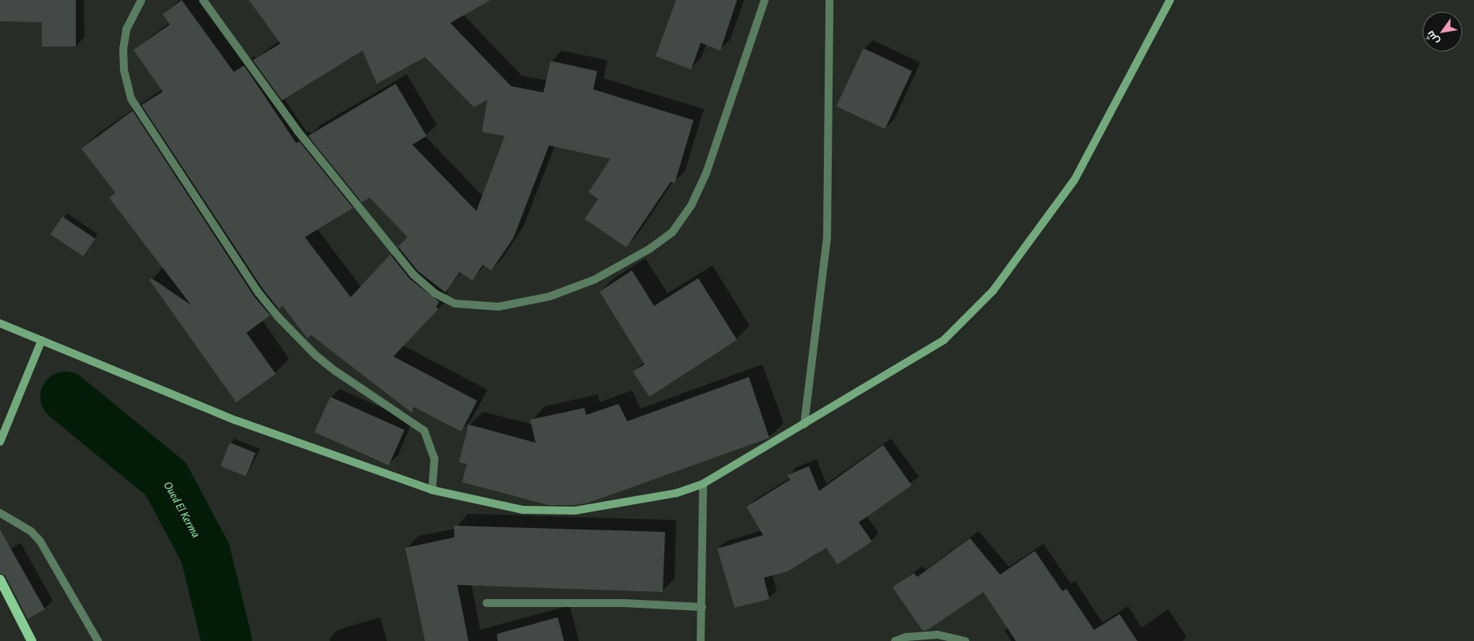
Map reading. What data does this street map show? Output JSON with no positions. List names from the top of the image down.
{
  "water": ["Oued El Kerma"],
  "north": "bottom left"
}
